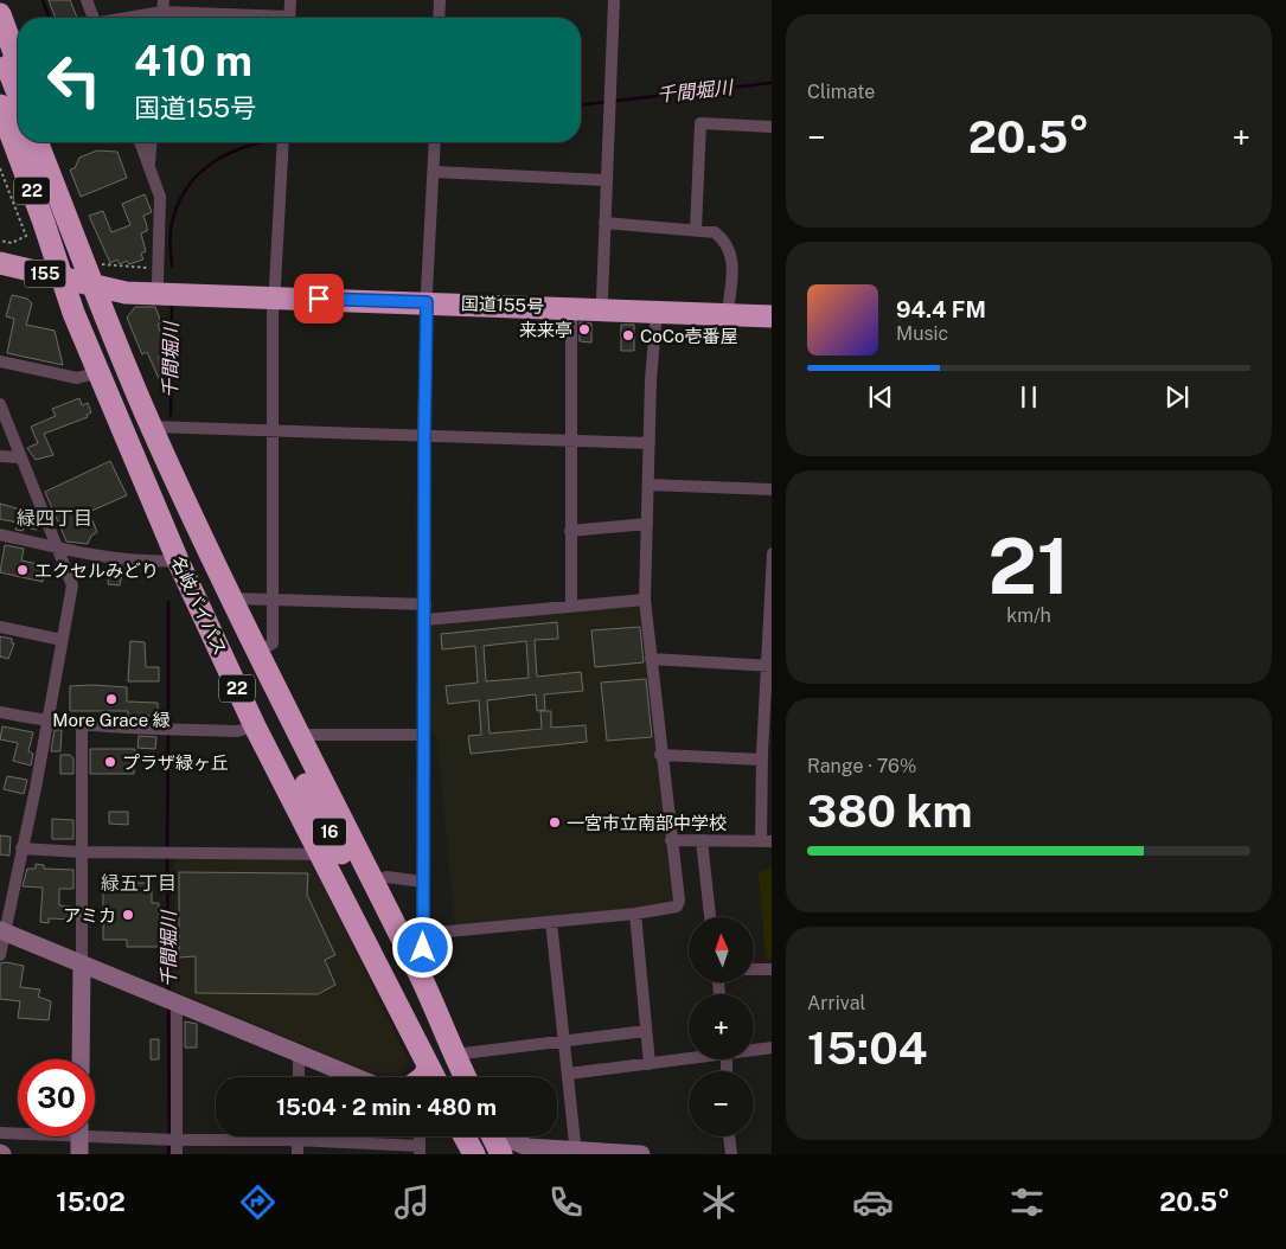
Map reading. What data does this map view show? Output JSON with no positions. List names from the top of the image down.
{
  "streets": {
    "highway": [
      "22",
      "155",
      "国道155号",
      "名岐バイパス",
      "16"
    ]
  },
  "crossings": [
    ["22", "名岐バイパス"],
    ["国道155号", "名岐バイパス"],
    ["名岐バイパス", "16"]
  ],
  "districts": ["緑四丁目", "緑五丁目"],
  "water": ["千間堀川"],
  "places": [
    "来来亭",
    "CoCo壱番屋",
    "エクセルみどり",
    "More Grace 緑",
    "プラザ緑ヶ丘",
    "一宮市立南部中学校",
    "アミカ"
  ],
  "north": "top",
  "page": {
    "tile": [
      "Climate",
      ["21", "km/h"],
      ["Range · 76%", "380 km"],
      ["Arrival", "15:04"]
    ],
    "turn": ["410 m", "国道155号"],
    "heat": ["−", "20.5°", "+"],
    "song": ["94.4 FM", "Music"],
    "map_buttons": ["+", "−"],
    "limit": "30",
    "trip": "15:04 · 2 min · 480 m",
    "tabs": ["15:02", "20.5°"]
  }
}
